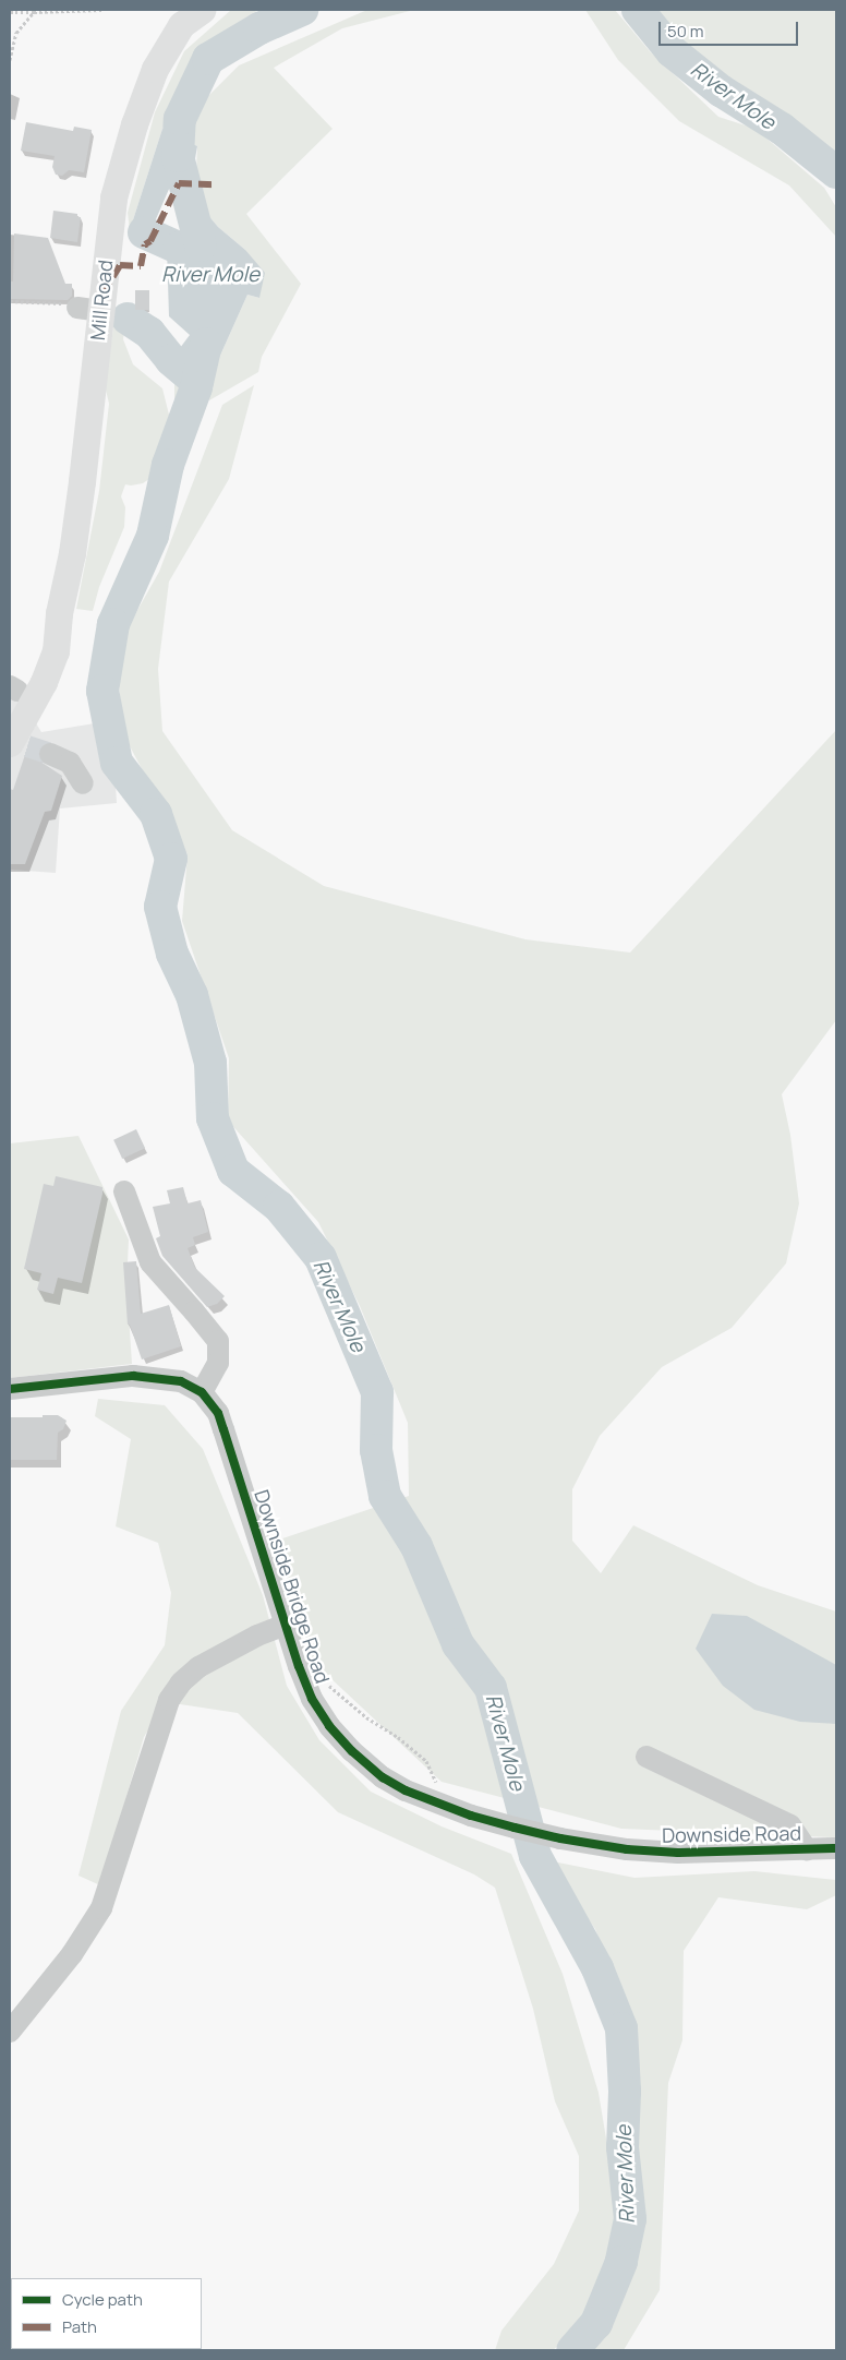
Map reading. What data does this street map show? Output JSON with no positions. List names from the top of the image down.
{
  "streets": {
    "main road": ["Mill Road"],
    "street": ["Downside Bridge Road", "Downside Road"]
  },
  "crossings": [
    ["Downside Bridge Road", "Downside Road"]
  ],
  "water": ["River Mole"],
  "legend": ["Cycle path", "Path"],
  "scale_bar": "50 m"
}
